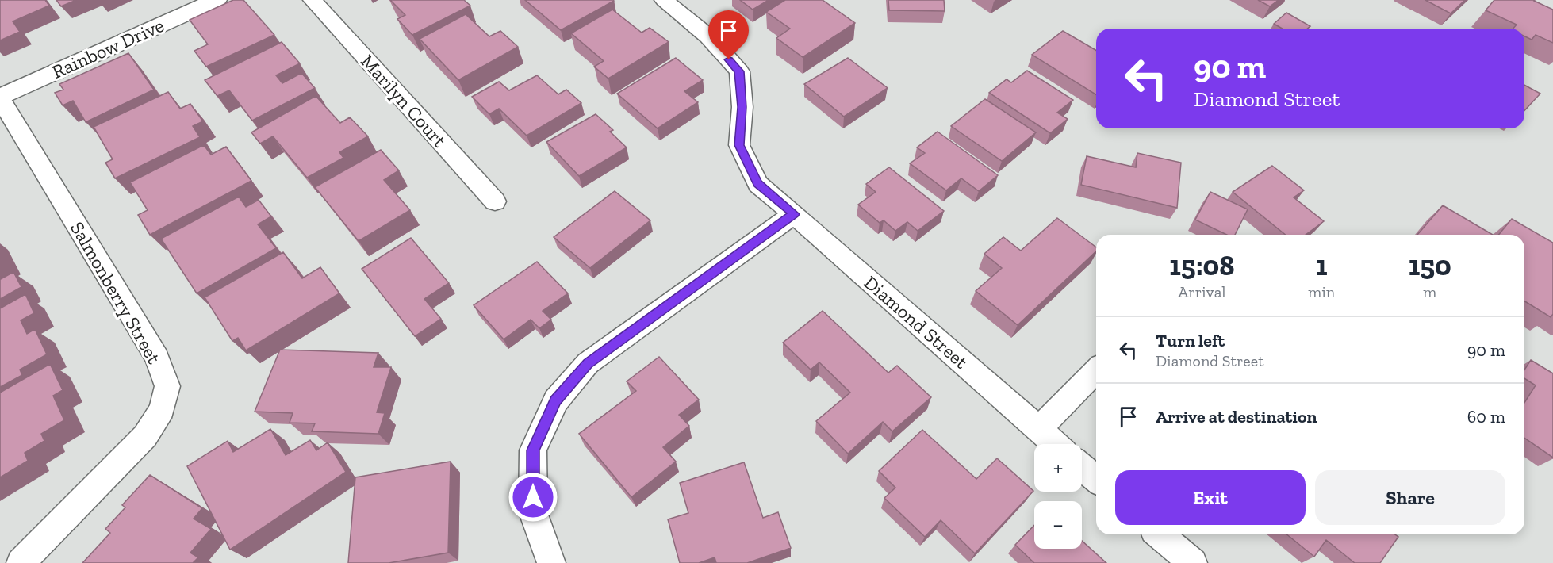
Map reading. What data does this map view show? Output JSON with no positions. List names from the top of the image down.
{
  "streets": {
    "street": [
      "Rainbow Drive",
      "Marilyn Court",
      "Salmonberry Street",
      "Diamond Street"
    ]
  },
  "crossings": [
    ["Rainbow Drive", "Salmonberry Street"]
  ],
  "page": {
    "turn": ["90 m", "Diamond Street"],
    "eta": [
      "15:08",
      "Arrival",
      "1",
      "min",
      "150",
      "m"
    ],
    "list": [
      {
        "name": "Turn left",
        "note": "Diamond Street",
        "value": "90 m"
      },
      {
        "name": "Arrive at destination",
        "value": "60 m"
      }
    ],
    "map_buttons": ["+", "−"],
    "buttons": ["Exit", "Share"]
  }
}
